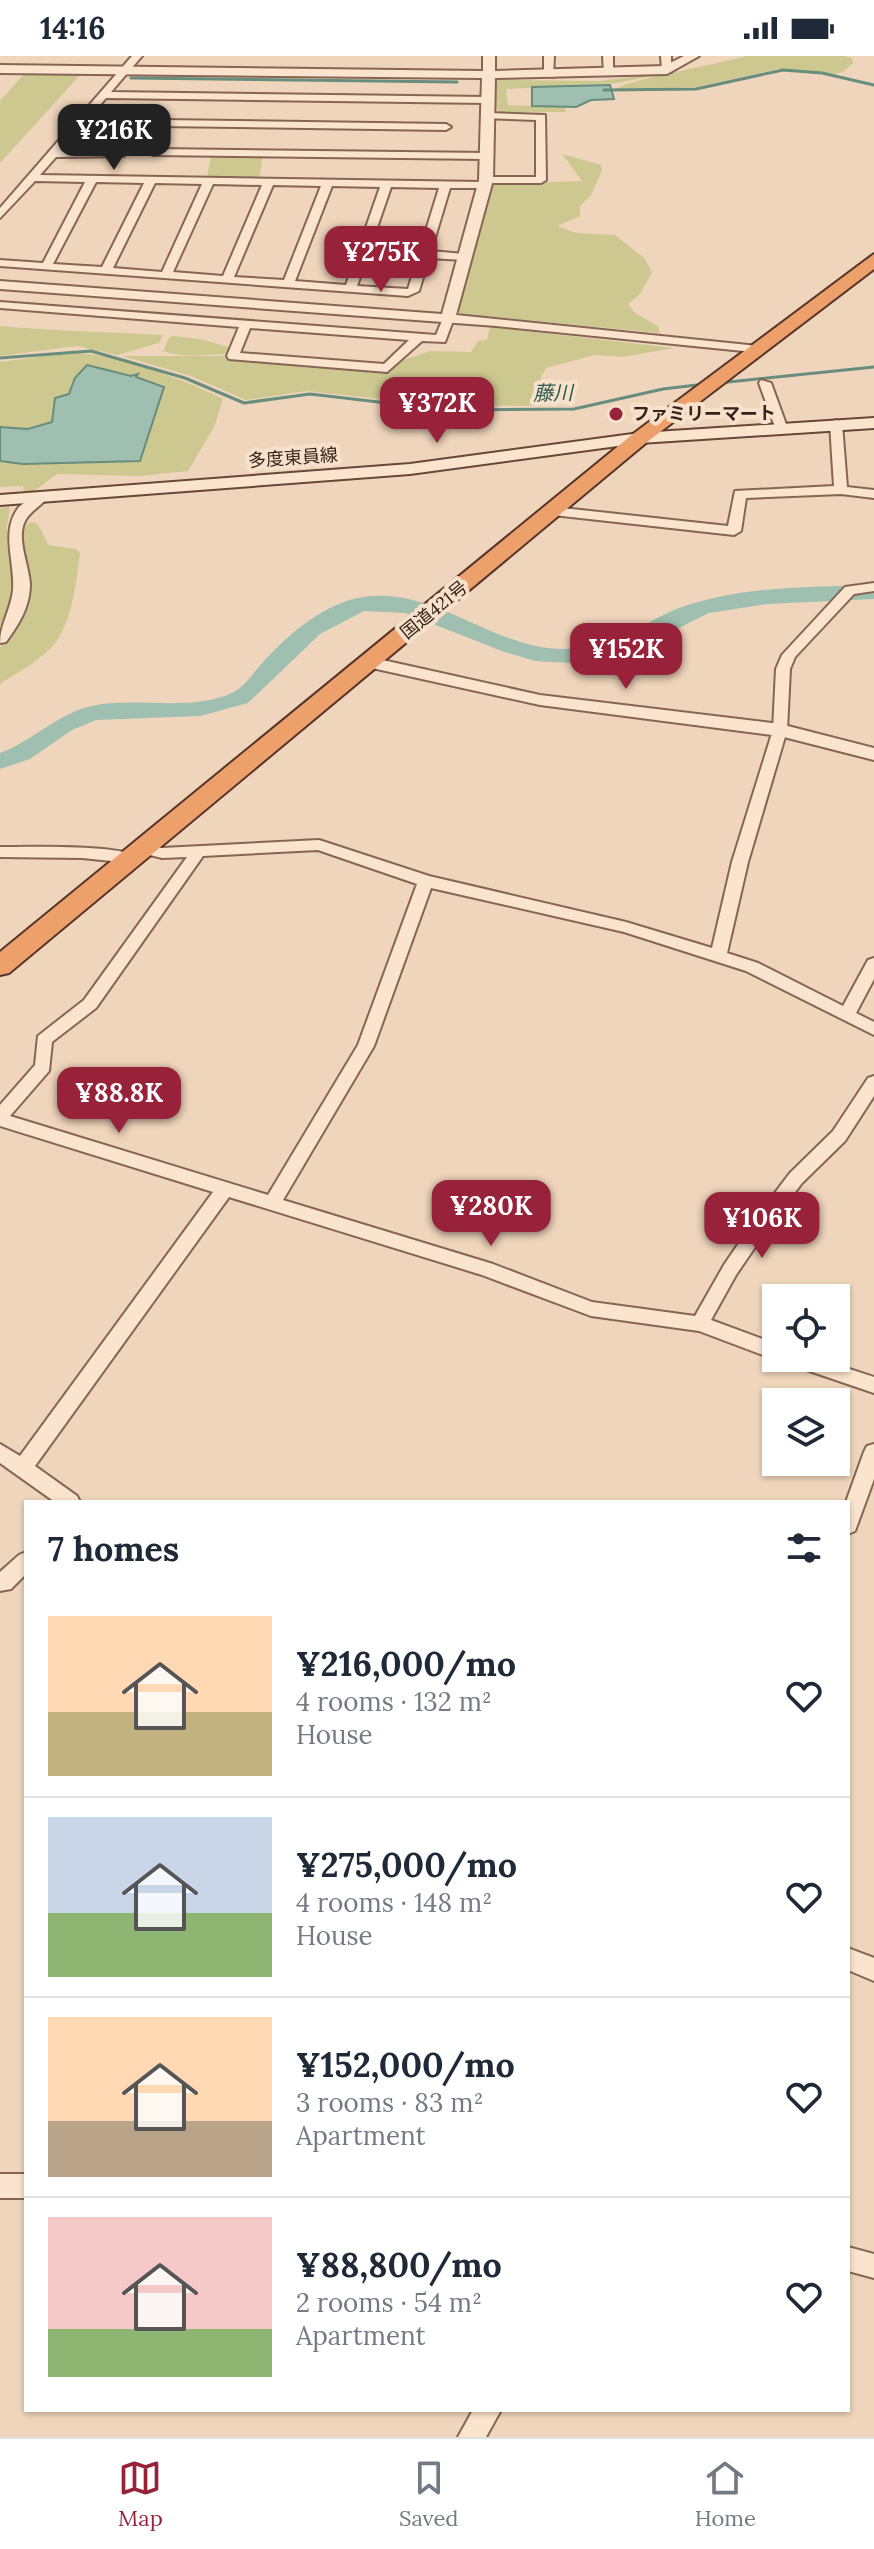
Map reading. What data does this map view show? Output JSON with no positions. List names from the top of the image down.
{
  "streets": {
    "highway": ["国道421号"],
    "main road": ["多度東員線"]
  },
  "crossings": [
    ["多度東員線", "国道421号"]
  ],
  "water": ["藤川"],
  "places": ["ファミリーマート"],
  "page": {
    "status": "14:16",
    "price": [
      "¥216K",
      "¥275K",
      "¥372K",
      "¥152K",
      "¥88.8K",
      "¥280K",
      "¥106K"
    ],
    "heading": "7 homes",
    "list": [
      {
        "name": "¥216,000/mo",
        "note": "4 rooms · 132 m² · House"
      },
      {
        "name": "¥275,000/mo",
        "note": "4 rooms · 148 m² · House"
      },
      {
        "name": "¥152,000/mo",
        "note": "3 rooms · 83 m² · Apartment"
      },
      {
        "name": "¥88,800/mo",
        "note": "2 rooms · 54 m² · Apartment"
      }
    ],
    "tabs": ["Map", "Saved", "Home"]
  }
}
